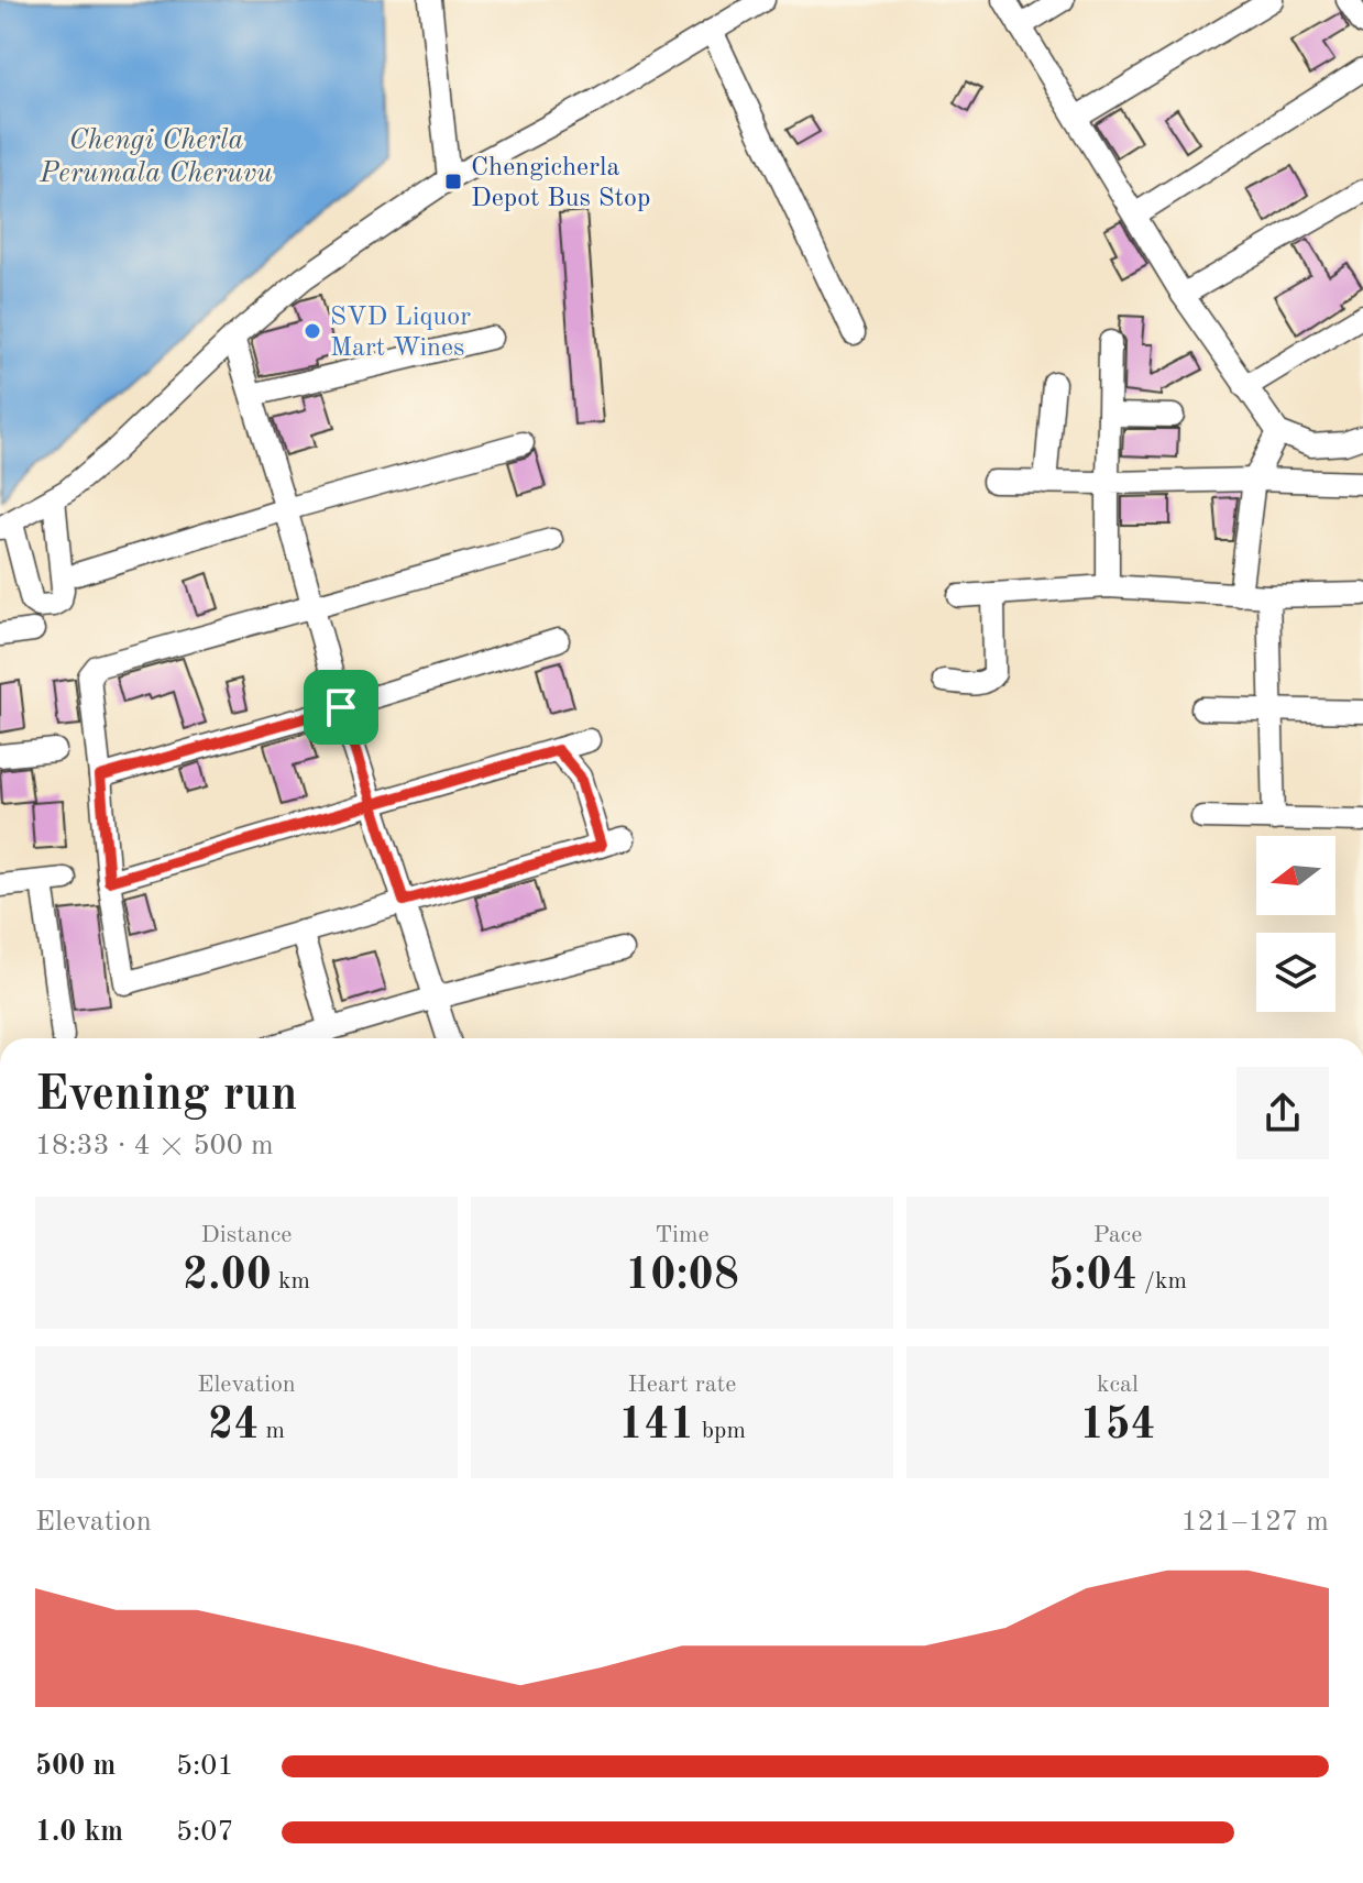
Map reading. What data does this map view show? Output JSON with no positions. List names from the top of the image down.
{
  "water": ["Chengi Cherla Perumala Cheruvu"],
  "places": {
    "transit": ["Chengicherla Depot Bus Stop"],
    "other": ["SVD Liquor Mart Wines"]
  },
  "north": "left",
  "page": {
    "heading": ["Evening run", "18:33 · 4 × 500 m"],
    "stats": [
      ["Distance", "2.00 km"],
      ["Time", "10:08"],
      ["Pace", "5:04 /km"],
      ["Elevation", "24 m"],
      ["Heart rate", "141 bpm"],
      ["kcal", "154"]
    ],
    "chart": ["Elevation", "121–127 m"],
    "list": [
      {
        "name": "500 m",
        "note": "5:01"
      },
      {
        "name": "1.0 km",
        "note": "5:07"
      }
    ]
  }
}
